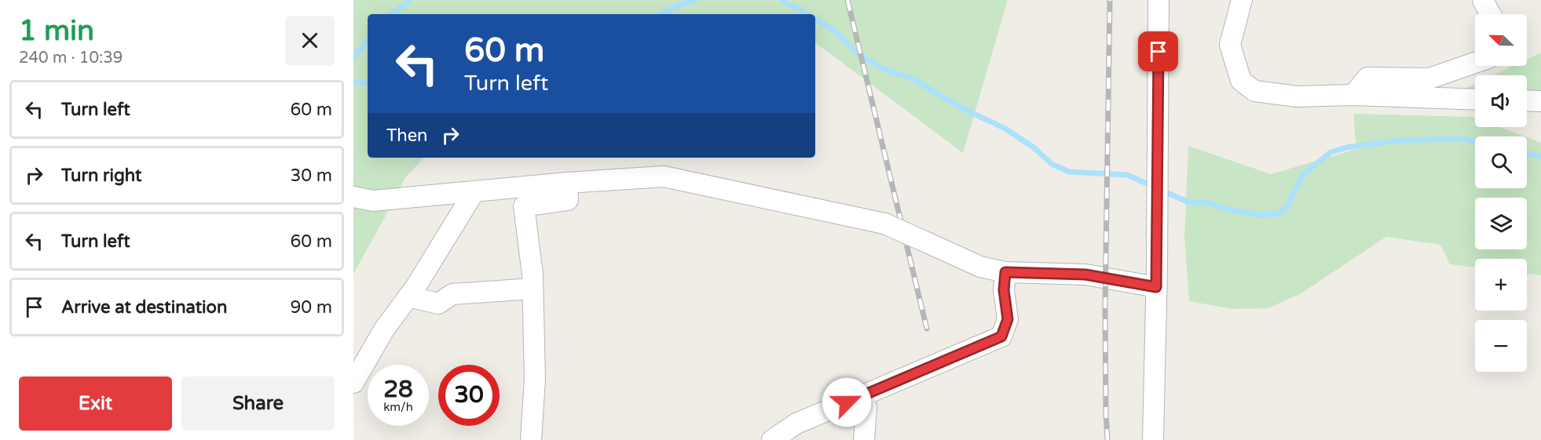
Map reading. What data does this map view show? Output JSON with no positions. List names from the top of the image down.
{
  "north": "top left",
  "page": {
    "heading": ["1 min", "240 m · 10:39"],
    "map_buttons": ["+", "−"],
    "turn": ["60 m", "Turn left"],
    "list": [
      {
        "name": "Turn left",
        "value": "60 m"
      },
      {
        "name": "Turn right",
        "value": "30 m"
      },
      {
        "name": "Turn left",
        "value": "60 m"
      },
      {
        "name": "Arrive at destination",
        "value": "90 m"
      }
    ],
    "then": "Then",
    "speed": "28 km/h",
    "limit": "30",
    "buttons": ["Exit", "Share"]
  }
}
